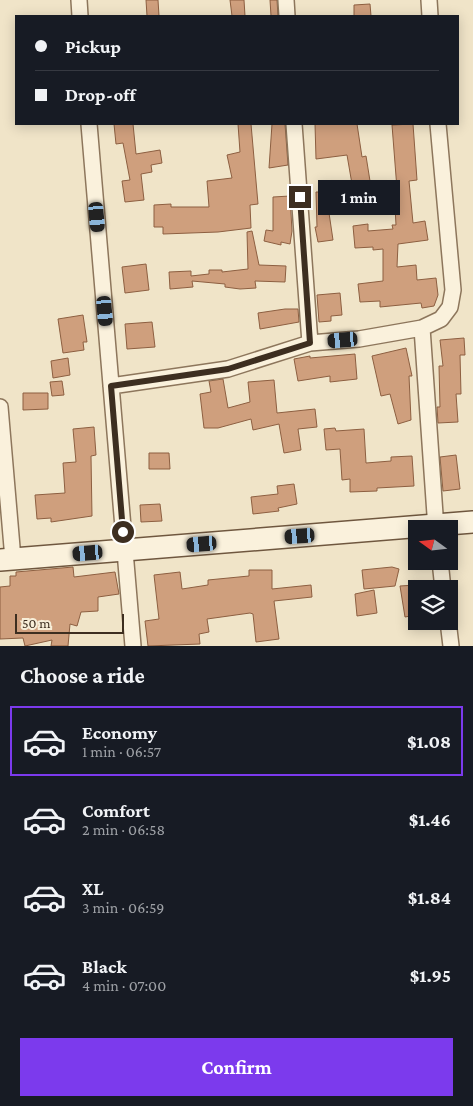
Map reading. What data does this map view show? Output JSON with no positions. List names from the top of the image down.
{
  "scale_bar": "50 m",
  "north": "left",
  "page": {
    "banner": ["Pickup", "Drop-off"],
    "bubble": "1 min",
    "scale": "50 m",
    "heading": "Choose a ride",
    "list": [
      {
        "name": "Economy",
        "note": "1 min · 06:57",
        "value": "$1.08"
      },
      {
        "name": "Comfort",
        "note": "2 min · 06:58",
        "value": "$1.46"
      },
      {
        "name": "XL",
        "note": "3 min · 06:59",
        "value": "$1.84"
      },
      {
        "name": "Black",
        "note": "4 min · 07:00",
        "value": "$1.95"
      }
    ],
    "buttons": "Confirm"
  }
}
